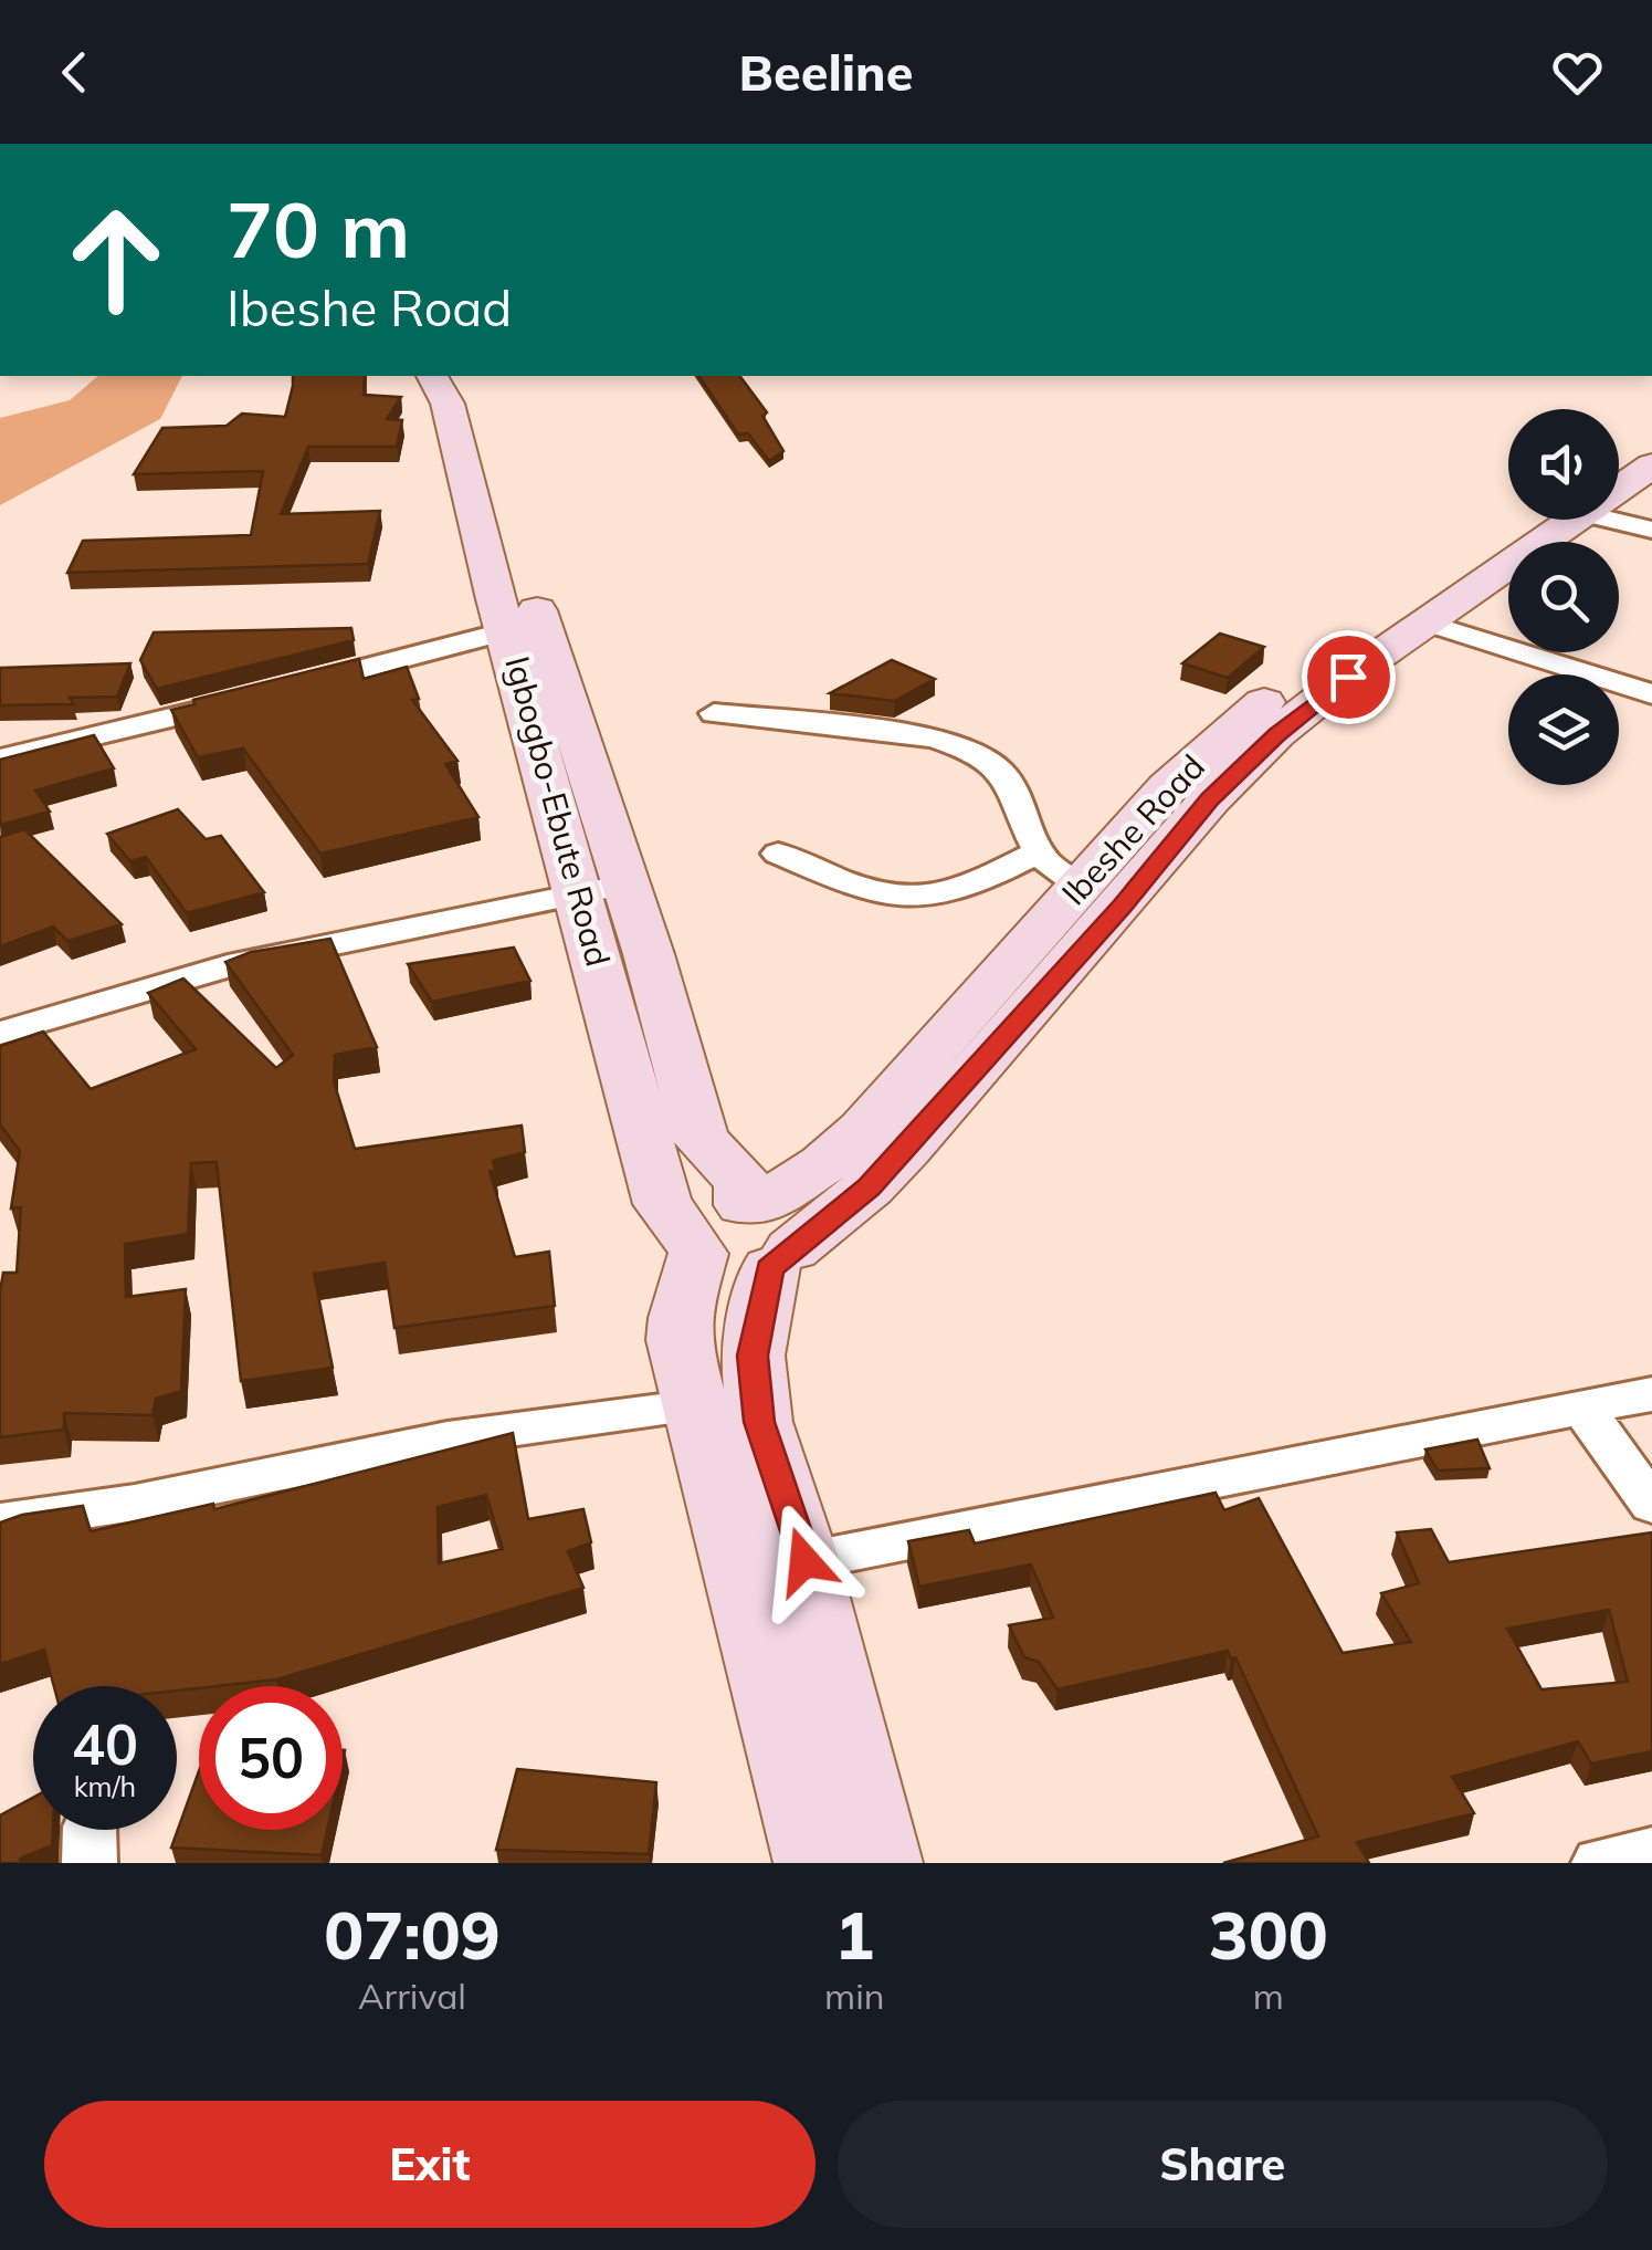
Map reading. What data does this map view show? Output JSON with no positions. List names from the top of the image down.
{
  "streets": {
    "main road": ["Igbogbo-Ebute Road", "Ibeshe Road"]
  },
  "crossings": [
    ["Igbogbo-Ebute Road", "Ibeshe Road"]
  ],
  "page": {
    "header": "Beeline",
    "turn": ["70 m", "Ibeshe Road"],
    "speed": "40 km/h",
    "limit": "50",
    "eta": [
      "07:09",
      "Arrival",
      "1",
      "min",
      "300",
      "m"
    ],
    "buttons": ["Exit", "Share"]
  }
}
